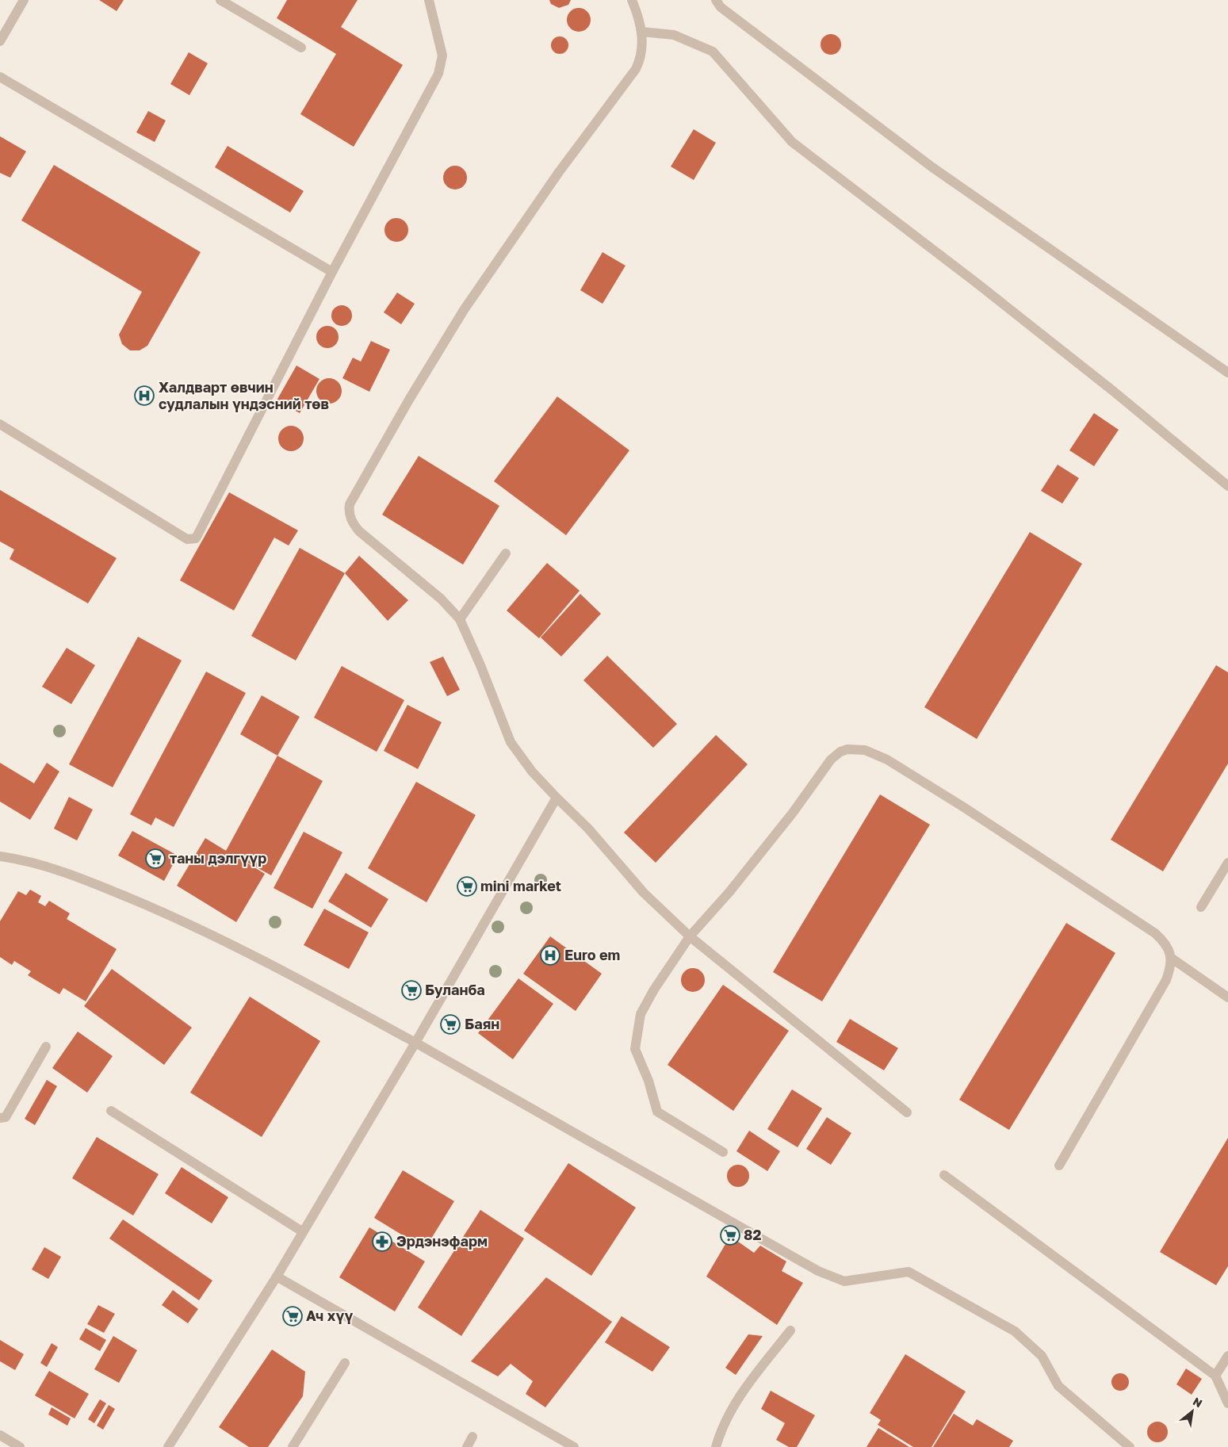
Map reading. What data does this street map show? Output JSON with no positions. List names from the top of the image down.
{
  "places": {
    "hospital": ["Халдварт өвчин судлалын үндэсний төв", "Euro em"],
    "supermarket": [
      "таны дэлгүүр",
      "mini market",
      "Буланба",
      "Баян",
      "82",
      "Ач хүү"
    ],
    "pharmacy": ["Эрдэнэфарм"]
  },
  "north": "top right"
}
